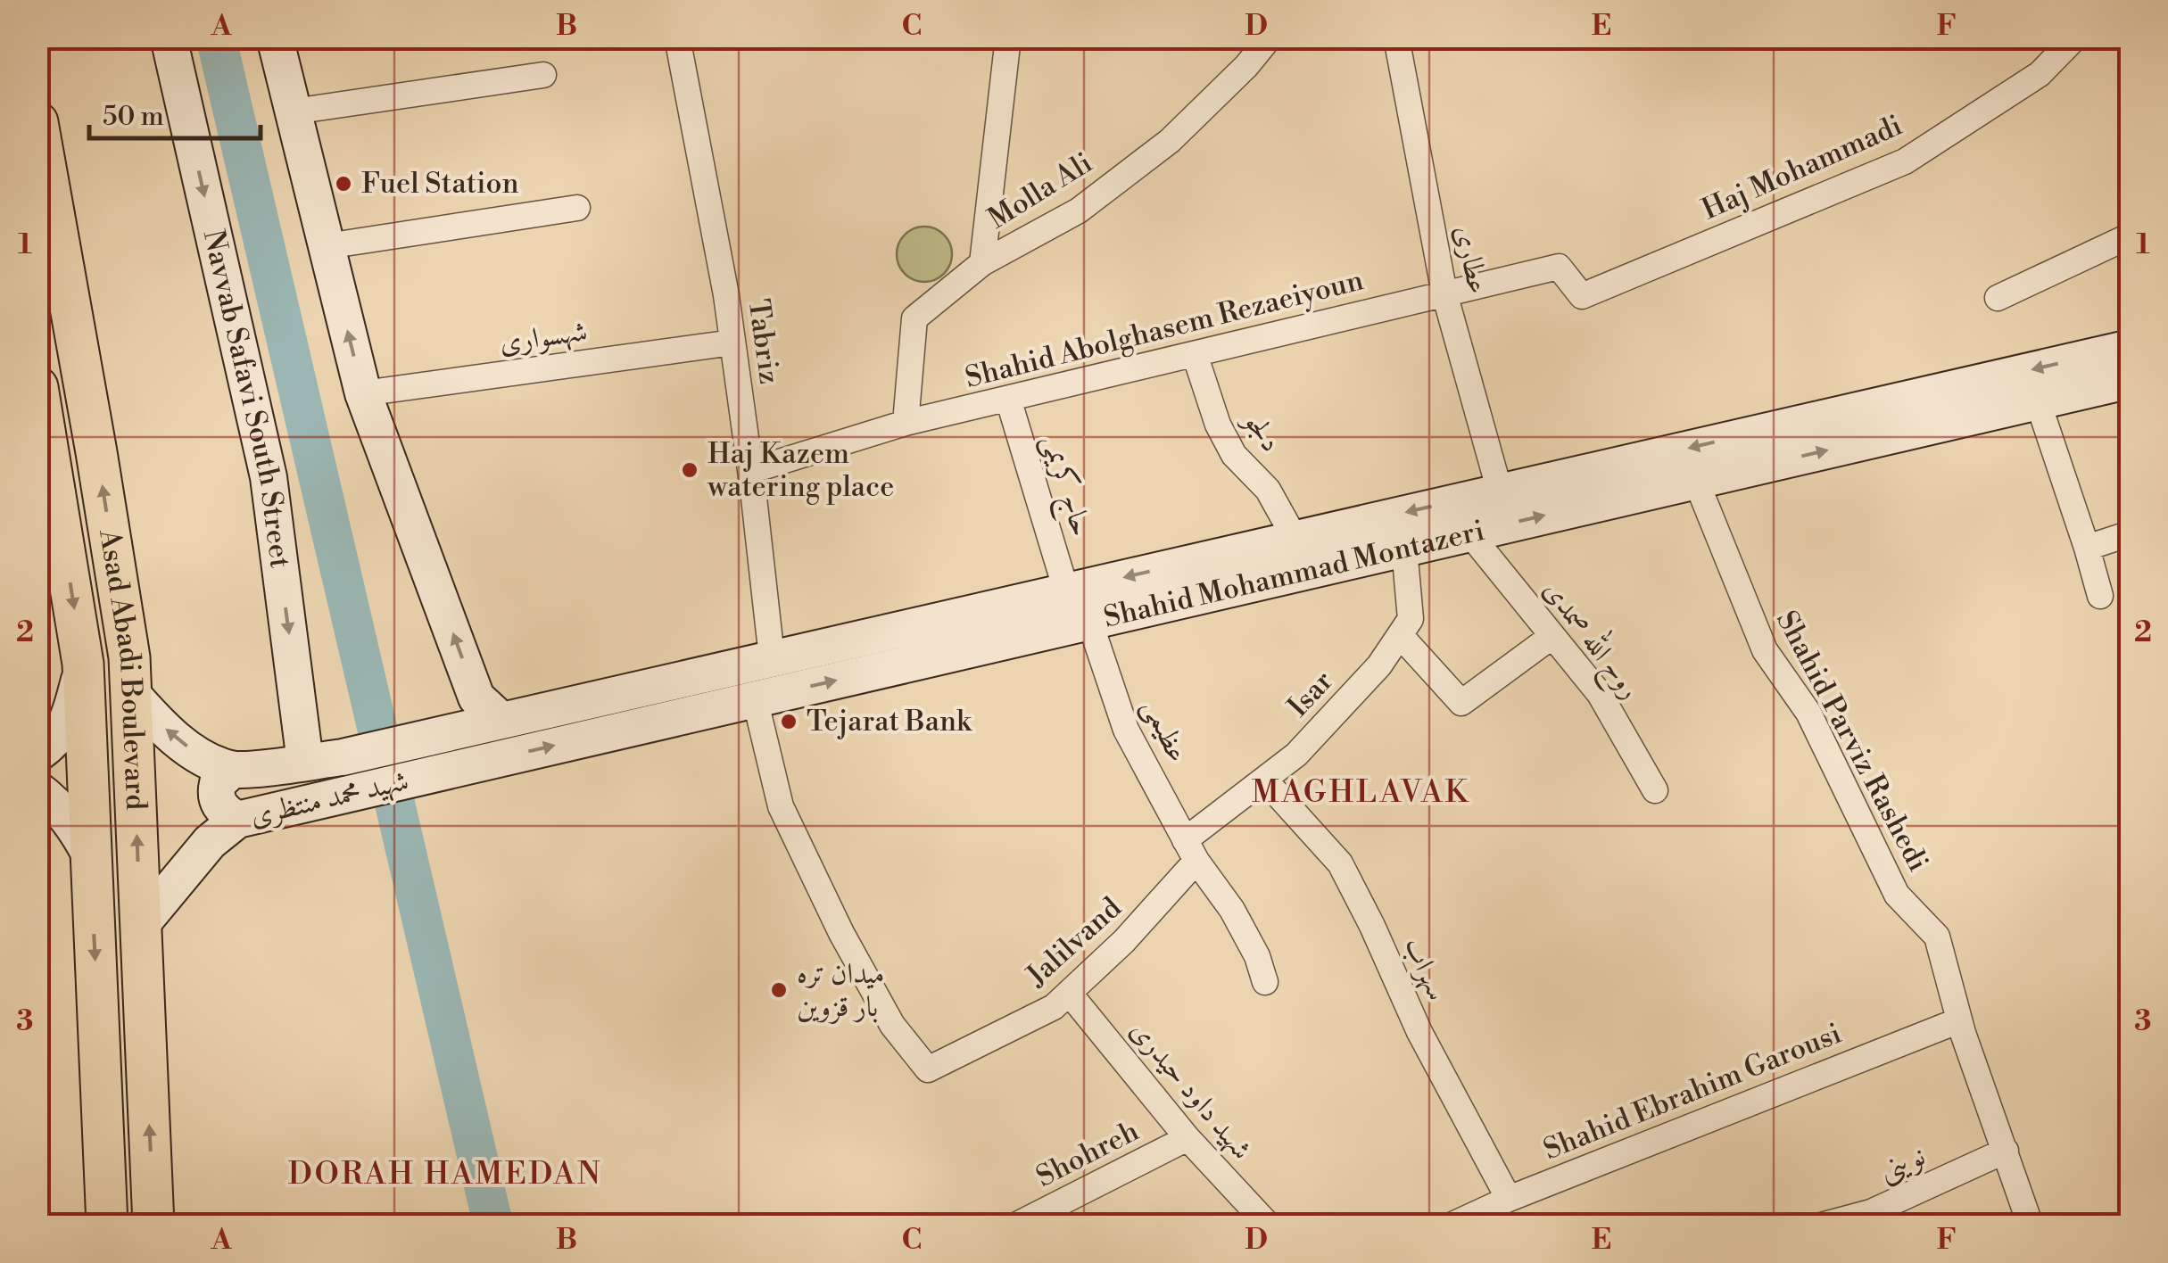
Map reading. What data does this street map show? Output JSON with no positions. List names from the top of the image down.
{
  "streets": {
    "main road": [
      "Navvab Safavi South Street",
      "Shahid Mohammad Montazeri",
      "Asad Abadi Boulevard",
      "شهید محمد منتظری"
    ],
    "street": [
      "Haj Mohammadi",
      "Molla Ali",
      "عطاری",
      "Shahid Abolghasem Rezaeiyoun",
      "شهسواری",
      "Tabriz",
      "دلجو",
      "حاج کریمی",
      "روح الله صمدی",
      "Isar",
      "عظیمی",
      "Shahid Parviz Rashedi",
      "Jalilvand",
      "سهراب",
      "شهید داود حیدری",
      "Shahid Ebrahim Garousi",
      "Shohreh",
      "نوینی"
    ]
  },
  "crossings": [
    ["Haj Mohammadi", "Shahid Abolghasem Rezaeiyoun"],
    ["Molla Ali", "Shahid Abolghasem Rezaeiyoun"],
    ["عطاری", "Shahid Abolghasem Rezaeiyoun"],
    ["عطاری", "Shahid Mohammad Montazeri"],
    ["Shahid Abolghasem Rezaeiyoun", "Tabriz"],
    ["Shahid Abolghasem Rezaeiyoun", "دلجو"],
    ["Shahid Abolghasem Rezaeiyoun", "حاج کریمی"],
    ["شهسواری", "Tabriz"],
    ["Tabriz", "Shahid Mohammad Montazeri"],
    ["Navvab Safavi South Street", "شهید محمد منتظری"],
    ["دلجو", "Shahid Mohammad Montazeri"],
    ["حاج کریمی", "Shahid Mohammad Montazeri"],
    ["Shahid Mohammad Montazeri", "روح الله صمدی"],
    ["Shahid Mohammad Montazeri", "Isar"],
    ["Shahid Mohammad Montazeri", "عظیمی"],
    ["Shahid Mohammad Montazeri", "Shahid Parviz Rashedi"],
    ["Shahid Mohammad Montazeri", "شهید محمد منتظری"],
    ["Shahid Mohammad Montazeri", "Jalilvand"],
    ["Asad Abadi Boulevard", "شهید محمد منتظری"],
    ["Isar", "عظیمی"],
    ["Isar", "Jalilvand"],
    ["Isar", "سهراب"],
    ["عظیمی", "Jalilvand"],
    ["Shahid Parviz Rashedi", "Shahid Ebrahim Garousi"],
    ["Shahid Parviz Rashedi", "نوینی"],
    ["Jalilvand", "شهید داود حیدری"],
    ["سهراب", "Shahid Ebrahim Garousi"],
    ["شهید داود حیدری", "Shohreh"]
  ],
  "districts": ["MAGHLAVAK", "DORAH HAMEDAN"],
  "places": [
    "Fuel Station",
    "Haj Kazem watering place",
    "Tejarat Bank",
    "میدان تره بار قزوین"
  ],
  "scale_bar": "50 m",
  "grid": {
    "columns": [
      "A",
      "B",
      "C",
      "D",
      "E",
      "F"
    ],
    "rows": ["1", "2", "3"]
  }
}
